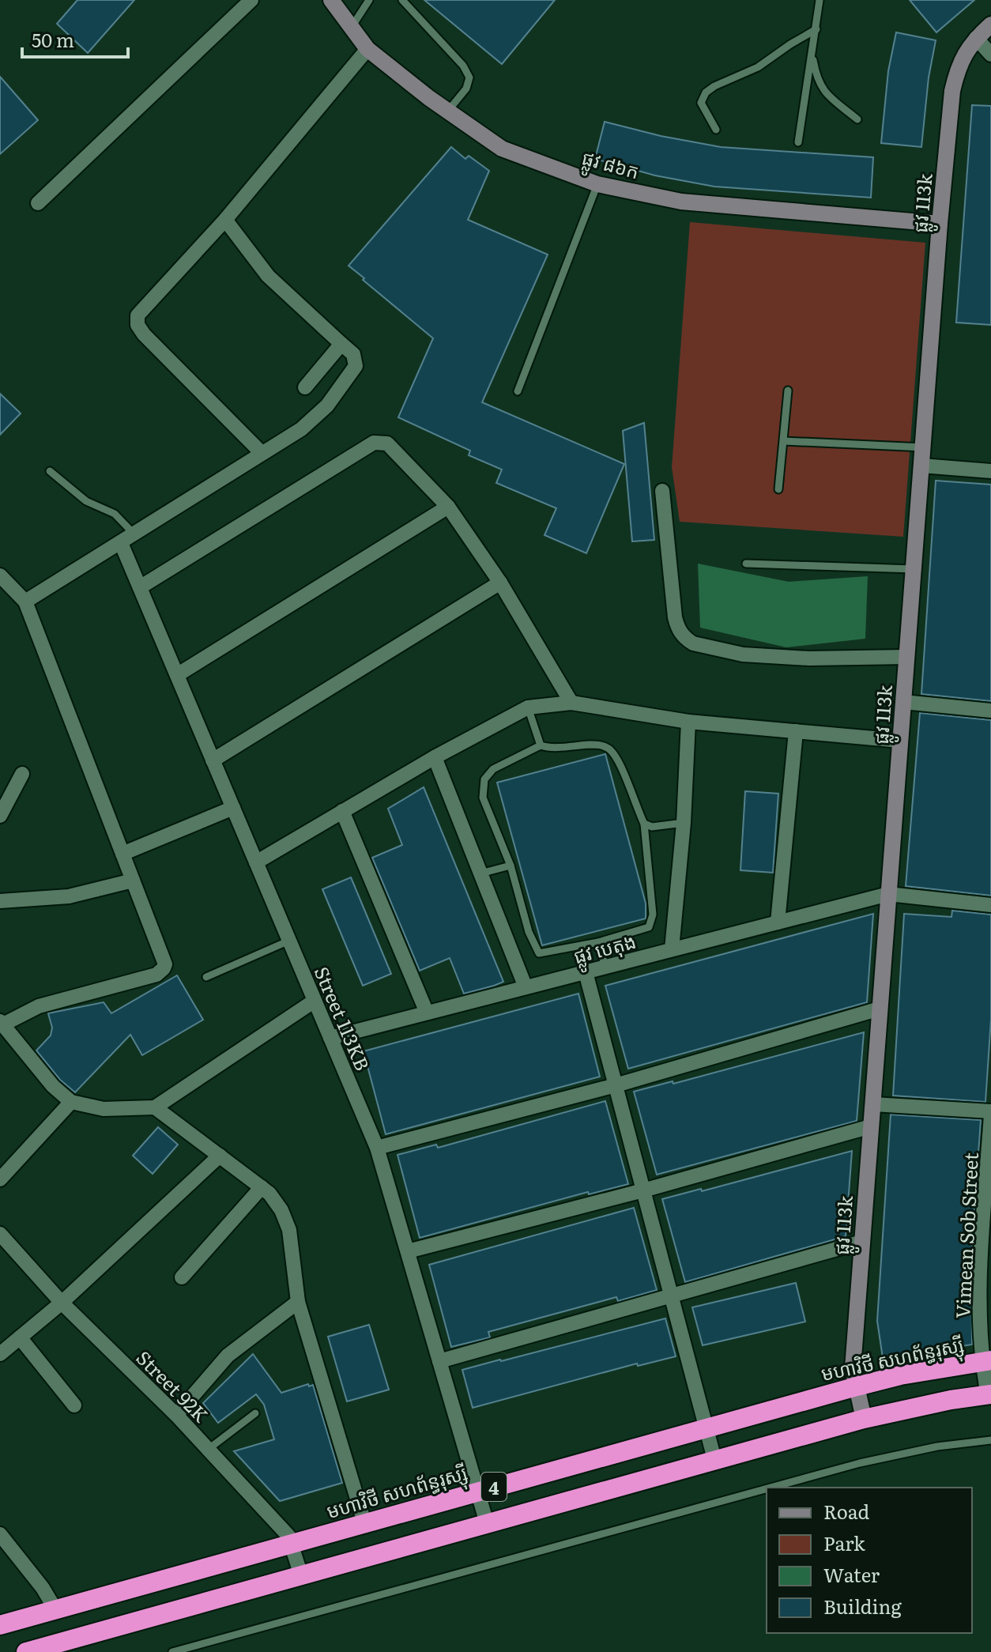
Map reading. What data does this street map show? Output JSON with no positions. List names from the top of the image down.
{
  "streets": {
    "highway": ["មហាវិថី សហព័ន្ធរុស្ស៊ី", "4"],
    "street": [
      "ផ្លូវ ៨៦ក",
      "ផ្លូវ 113k",
      "ផ្លូវ បេតុង",
      "Street 113KB",
      "Vimean Sob Street",
      "Street 92K"
    ]
  },
  "crossings": [
    ["ផ្លូវ ៨៦ក", "ផ្លូវ 113k"],
    ["ផ្លូវ 113k", "ផ្លូវ បេតុង"],
    ["ផ្លូវ 113k", "មហាវិថី សហព័ន្ធរុស្ស៊ី"],
    ["ផ្លូវ 113k", "4"],
    ["ផ្លូវ បេតុង", "Street 113KB"],
    ["Street 113KB", "មហាវិថី សហព័ន្ធរុស្ស៊ី"],
    ["Street 113KB", "4"],
    ["Vimean Sob Street", "មហាវិថី សហព័ន្ធរុស្ស៊ី"],
    ["Vimean Sob Street", "4"],
    ["មហាវិថី សហព័ន្ធរុស្ស៊ី", "Street 92K"],
    ["Street 92K", "4"]
  ],
  "legend": [
    "Road",
    "Park",
    "Water",
    "Building"
  ],
  "scale_bar": "50 m"
}
